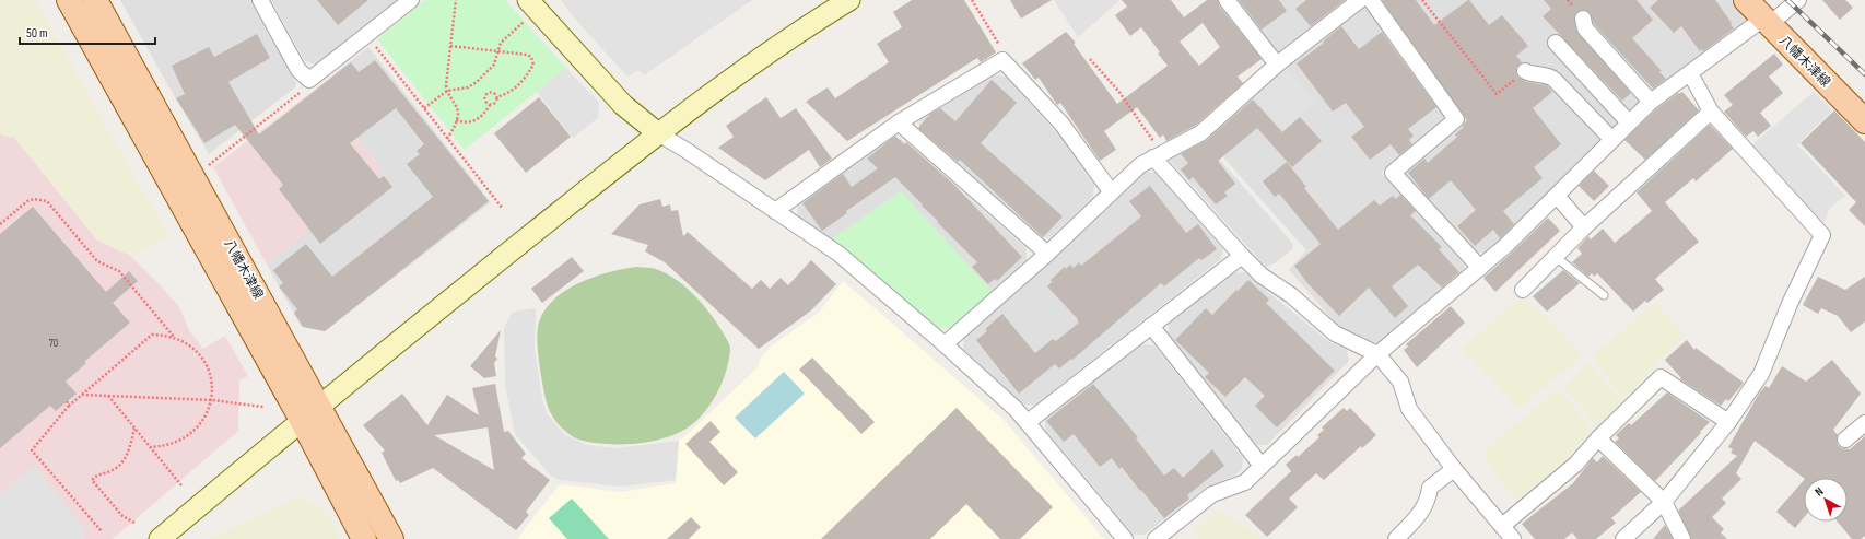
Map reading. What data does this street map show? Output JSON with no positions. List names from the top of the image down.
{
  "streets": {
    "main road": ["八幡木津線"]
  },
  "house_numbers": ["70"],
  "scale_bar": "50 m",
  "north": "top left"
}
